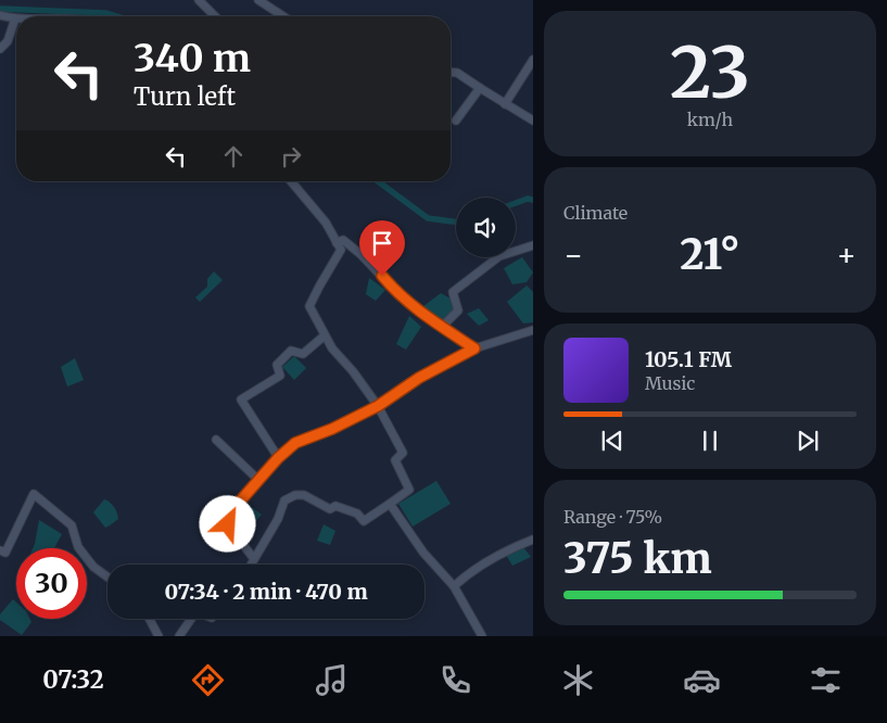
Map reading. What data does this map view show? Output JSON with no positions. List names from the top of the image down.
{
  "page": {
    "tile": [
      ["23", "km/h"],
      "Climate",
      ["Range · 75%", "375 km"]
    ],
    "turn": ["340 m", "Turn left"],
    "heat": ["−", "21°", "+"],
    "song": ["105.1 FM", "Music"],
    "limit": "30",
    "trip": "07:34 · 2 min · 470 m",
    "tabs": "07:32"
  }
}
